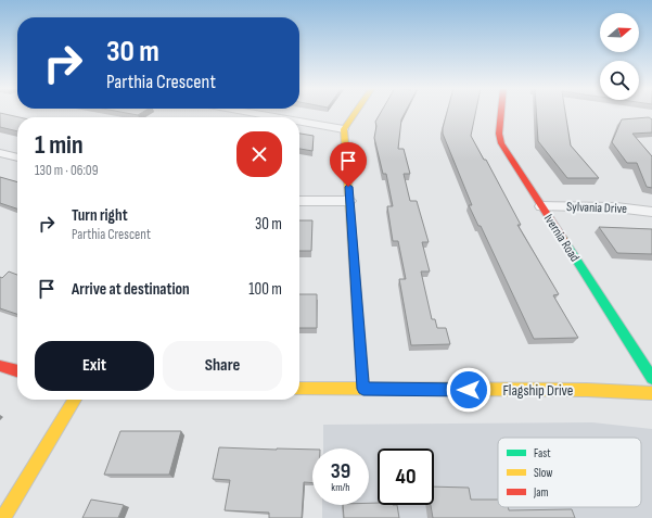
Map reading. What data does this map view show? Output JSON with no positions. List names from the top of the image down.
{
  "streets": {
    "street": ["Sylvania Drive", "Ivernia Road", "Flagship Drive"]
  },
  "crossings": [
    ["Sylvania Drive", "Ivernia Road"]
  ],
  "legend": ["Fast", "Slow", "Jam"],
  "north": "right",
  "page": {
    "turn": ["30 m", "Parthia Crescent"],
    "heading": ["1 min", "130 m · 06:09"],
    "list": [
      {
        "name": "Turn right",
        "note": "Parthia Crescent",
        "value": "30 m"
      },
      {
        "name": "Arrive at destination",
        "value": "100 m"
      }
    ],
    "buttons": ["Exit", "Share"],
    "speed": "39 km/h",
    "limit": "40"
  }
}
